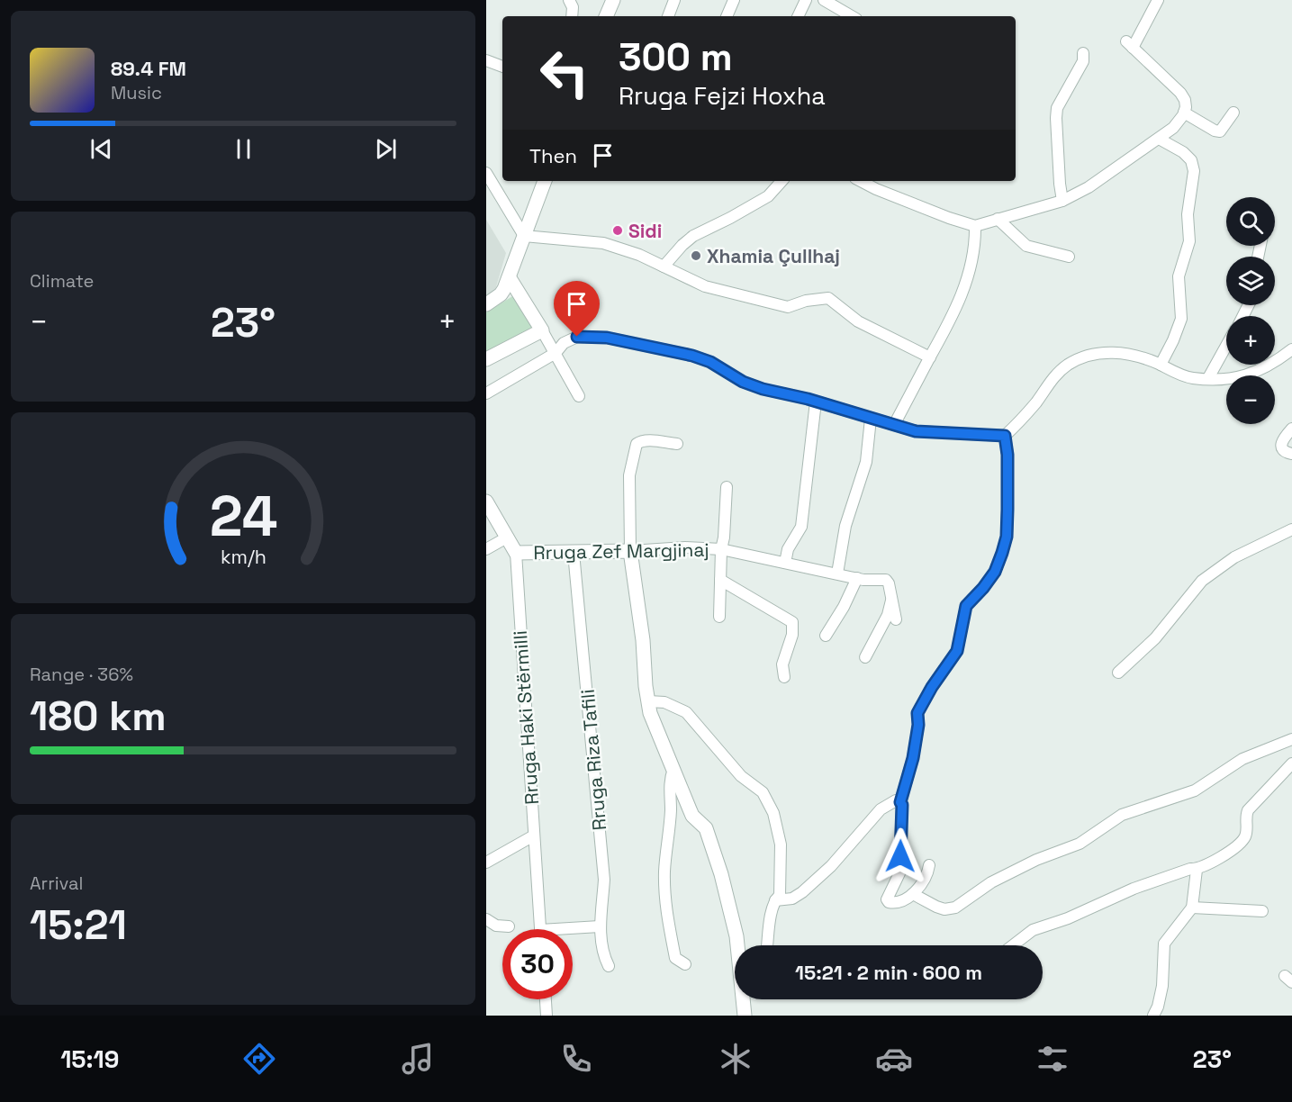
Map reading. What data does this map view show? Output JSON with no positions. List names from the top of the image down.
{
  "streets": {
    "street": ["Rruga Zef Margjinaj", "Rruga Haki Stërmilli", "Rruga Riza Tafili"]
  },
  "crossings": [
    ["Rruga Zef Margjinaj", "Rruga Haki Stërmilli"],
    ["Rruga Zef Margjinaj", "Rruga Riza Tafili"]
  ],
  "places": ["Sidi", "Xhamia Çullhaj"],
  "page": {
    "turn": ["300 m", "Rruga Fejzi Hoxha"],
    "song": ["89.4 FM", "Music"],
    "then": "Then",
    "map_buttons": ["+", "−"],
    "tile": [
      "Climate",
      ["Range · 36%", "180 km"],
      ["Arrival", "15:21"]
    ],
    "heat": ["−", "23°", "+"],
    "limit": "30",
    "trip": "15:21 · 2 min · 600 m",
    "tabs": ["15:19", "23°"],
    "gauge": ["24", "km/h"]
  }
}
